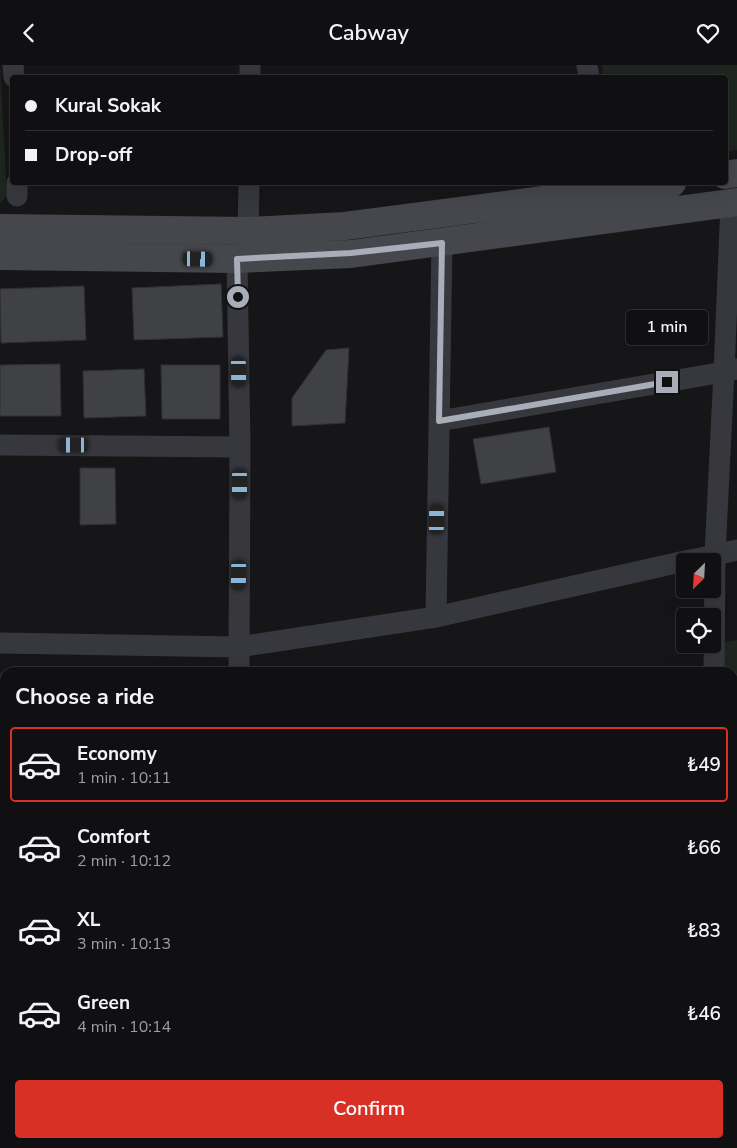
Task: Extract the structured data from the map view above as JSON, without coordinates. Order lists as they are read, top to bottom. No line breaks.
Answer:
{"north":"bottom left","page":{"header":"Cabway","banner":["Kural Sokak","Drop-off"],"bubble":"1 min","heading":"Choose a ride","list":[{"name":"Economy","note":"1 min · 10:11","value":"₺49"},{"name":"Comfort","note":"2 min · 10:12","value":"₺66"},{"name":"XL","note":"3 min · 10:13","value":"₺83"},{"name":"Green","note":"4 min · 10:14","value":"₺46"}],"buttons":"Confirm"}}
